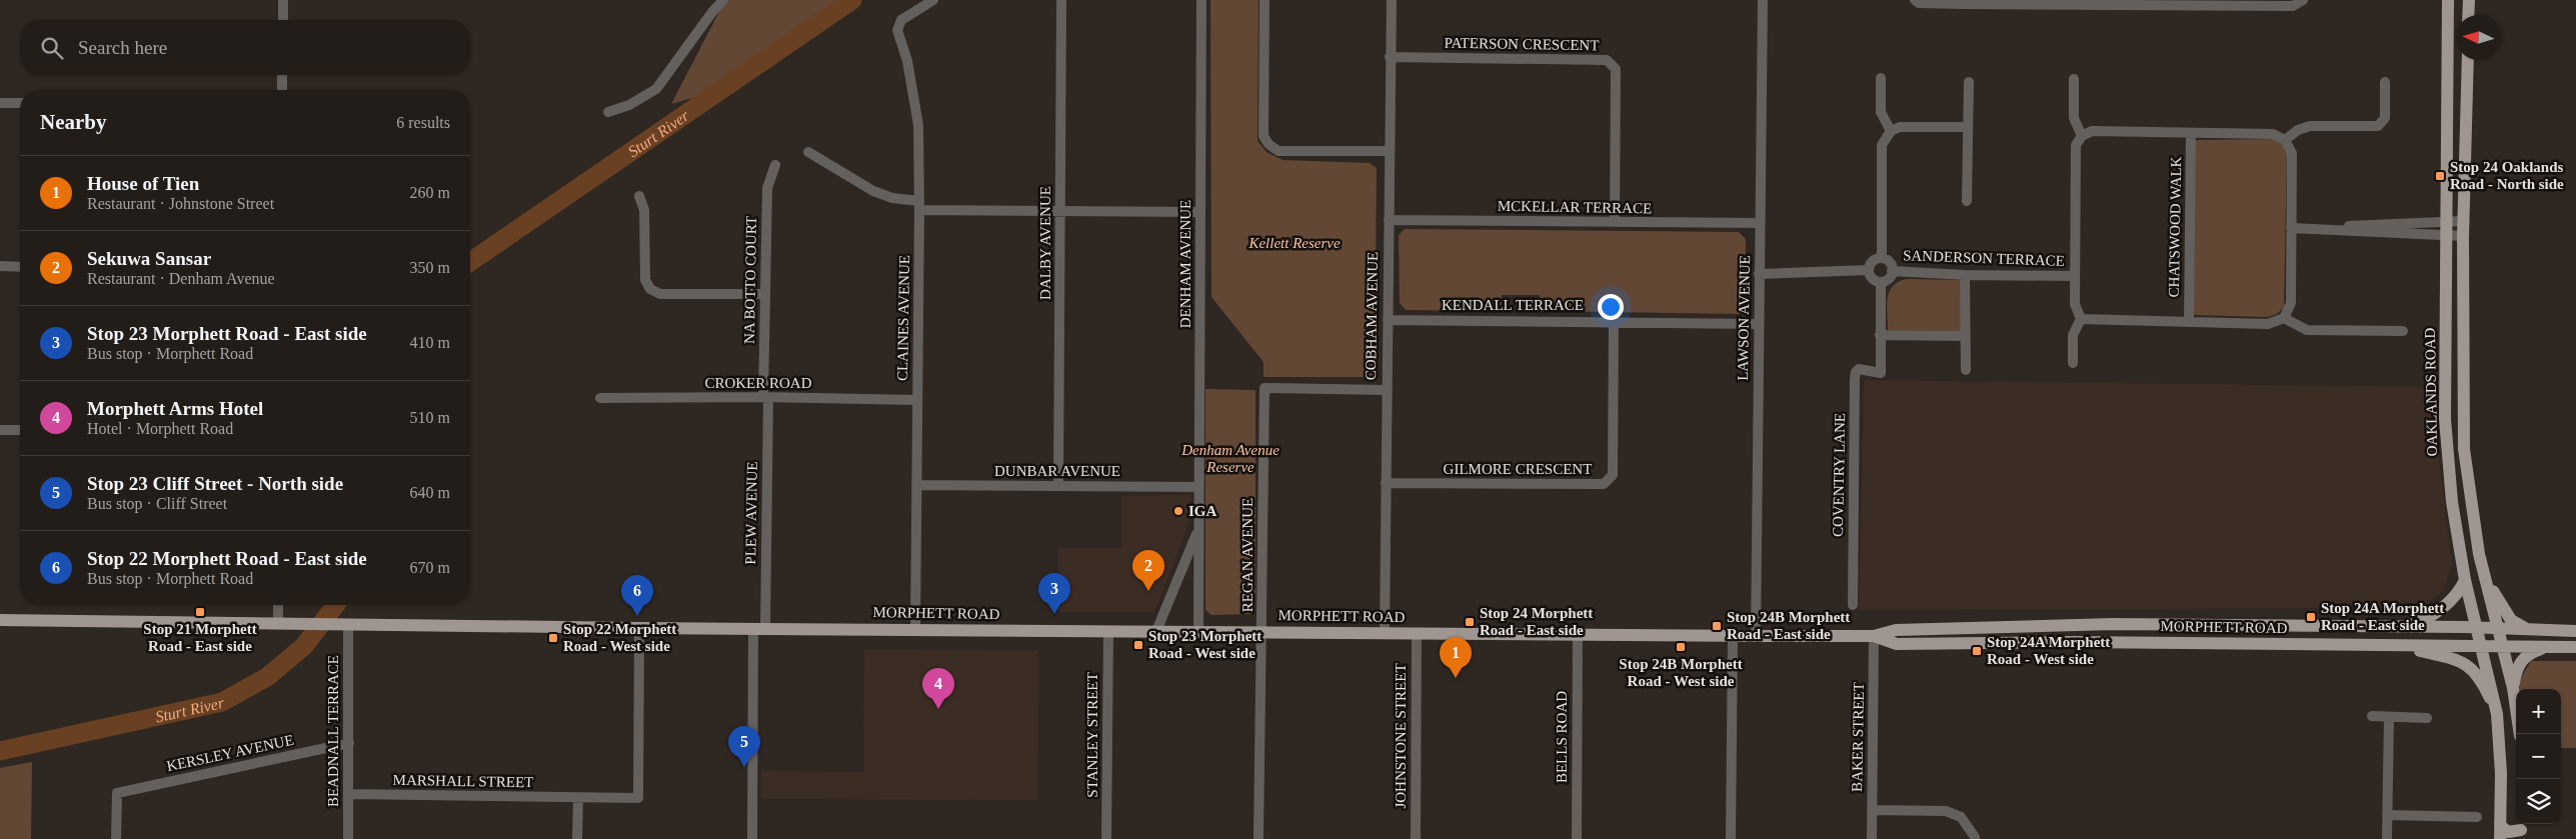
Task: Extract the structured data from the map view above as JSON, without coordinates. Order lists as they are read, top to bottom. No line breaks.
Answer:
{"streets":{"main road":["OAKLANDS ROAD","MORPHETT ROAD"],"street":["PATERSON CRESCENT","MCKELLAR TERRACE","CHATSWOOD WALK","DALBY AVENUE","SANDERSON TERRACE","DENHAM AVENUE","NA BOTTO COURT","KENDALL TERRACE","COBHAM AVENUE","CLAINES AVENUE","LAWSON AVENUE","CROKER ROAD","GILMORE CRESCENT","DUNBAR AVENUE","COVENTRY LANE","PLEW AVENUE","REGAN AVENUE","BEADNALL TERRACE","STANLEY STREET","JOHNSTONE STREET","BELLS ROAD","BAKER STREET","KERSLEY AVENUE","MARSHALL STREET"]},"crossings":[["PATERSON CRESCENT","MCKELLAR TERRACE"],["PATERSON CRESCENT","COBHAM AVENUE"],["MCKELLAR TERRACE","COBHAM AVENUE"],["MCKELLAR TERRACE","LAWSON AVENUE"],["DALBY AVENUE","DUNBAR AVENUE"],["DENHAM AVENUE","DUNBAR AVENUE"],["DENHAM AVENUE","MORPHETT ROAD"],["NA BOTTO COURT","CROKER ROAD"],["NA BOTTO COURT","PLEW AVENUE"],["KENDALL TERRACE","COBHAM AVENUE"],["KENDALL TERRACE","LAWSON AVENUE"],["KENDALL TERRACE","GILMORE CRESCENT"],["COBHAM AVENUE","GILMORE CRESCENT"],["COBHAM AVENUE","REGAN AVENUE"],["COBHAM AVENUE","MORPHETT ROAD"],["CLAINES AVENUE","CROKER ROAD"],["CLAINES AVENUE","DUNBAR AVENUE"],["CLAINES AVENUE","MORPHETT ROAD"],["LAWSON AVENUE","MORPHETT ROAD"],["CROKER ROAD","PLEW AVENUE"],["OAKLANDS ROAD","MORPHETT ROAD"],["PLEW AVENUE","MORPHETT ROAD"],["REGAN AVENUE","MORPHETT ROAD"],["MORPHETT ROAD","BEADNALL TERRACE"],["MORPHETT ROAD","STANLEY STREET"],["MORPHETT ROAD","JOHNSTONE STREET"],["MORPHETT ROAD","BELLS ROAD"],["MORPHETT ROAD","BAKER STREET"],["MORPHETT ROAD","MARSHALL STREET"],["BEADNALL TERRACE","KERSLEY AVENUE"],["BEADNALL TERRACE","MARSHALL STREET"]],"water":["Sturt River"],"parks":["Kellett Reserve","Denham Avenue Reserve"],"places":{"transit":["Stop 24 Oaklands Road - North side","Stop 21 Morphett Road - East side","Stop 24A Morphett Road - East side","Stop 24 Morphett Road - East side","Stop 24B Morphett Road - East side","Stop 22 Morphett Road - West side","Stop 23 Morphett Road - West side","Stop 24B Morphett Road - West side","Stop 24A Morphett Road - West side"],"other":["IGA"]},"north":"left","page":{"search":"Search here","heading":["Nearby","6 results"],"list":[{"mark":"1","name":"House of Tien","note":"Restaurant · Johnstone Street","value":"260 m"},{"mark":"2","name":"Sekuwa Sansar","note":"Restaurant · Denham Avenue","value":"350 m"},{"mark":"3","name":"Stop 23 Morphett Road - East side","note":"Bus stop · Morphett Road","value":"410 m"},{"mark":"4","name":"Morphett Arms Hotel","note":"Hotel · Morphett Road","value":"510 m"},{"mark":"5","name":"Stop 23 Cliff Street - North side","note":"Bus stop · Cliff Street","value":"640 m"},{"mark":"6","name":"Stop 22 Morphett Road - East side","note":"Bus stop · Morphett Road","value":"670 m"}],"pins":["2","3","6","1","4","5"],"map_buttons":["+","−"]}}
